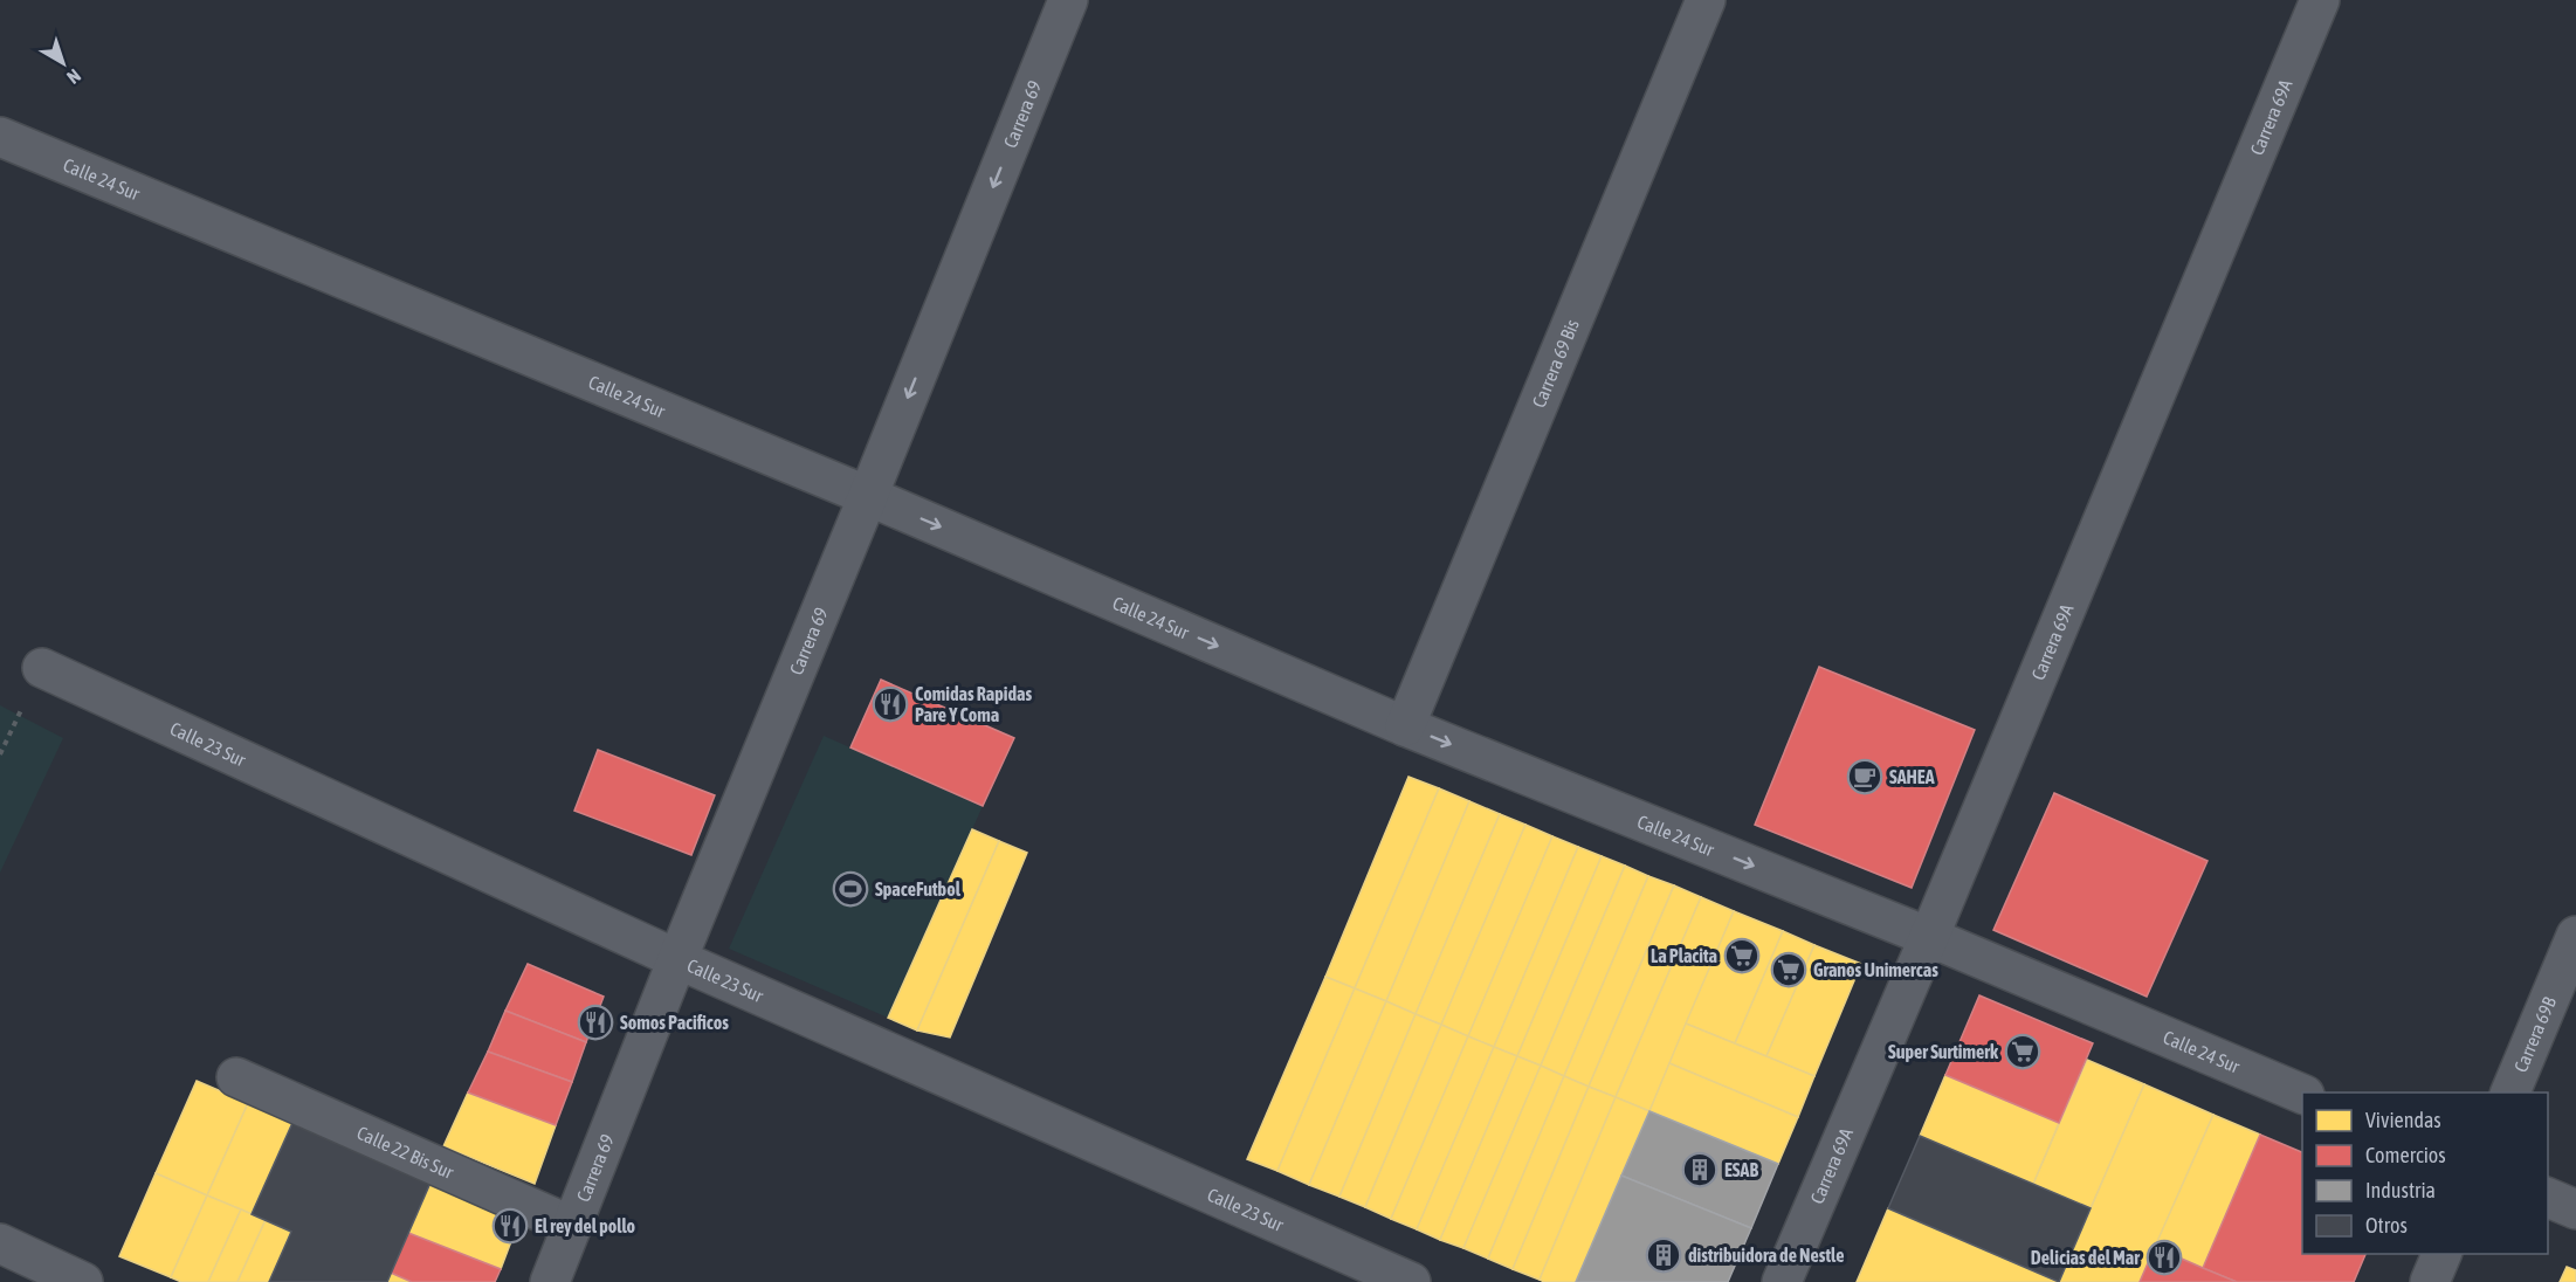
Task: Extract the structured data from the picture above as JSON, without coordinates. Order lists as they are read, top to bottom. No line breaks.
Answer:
{"streets":{"street":["Carrera 69","Carrera 69A","Calle 24 Sur","Carrera 69 Bis","Calle 23 Sur","Carrera 69B","Calle 22 Bis Sur"]},"crossings":[["Carrera 69","Calle 24 Sur"],["Carrera 69","Calle 23 Sur"],["Carrera 69","Calle 22 Bis Sur"],["Carrera 69A","Calle 24 Sur"],["Calle 24 Sur","Carrera 69 Bis"]],"one_way":["Carrera 69","Calle 24 Sur"],"places":{"restaurant":["Comidas Rapidas Pare Y Coma","Somos Pacificos","El rey del pollo","Delicias del Mar"],"cafe":["SAHEA"],"sports":["SpaceFutbol"],"supermarket":["La Placita","Granos Unimercas","Super Surtimerk"],"building":["ESAB","distribuidora de Nestle"]},"legend":["Viviendas","Comercios","Industria","Otros"],"north":"bottom right"}
